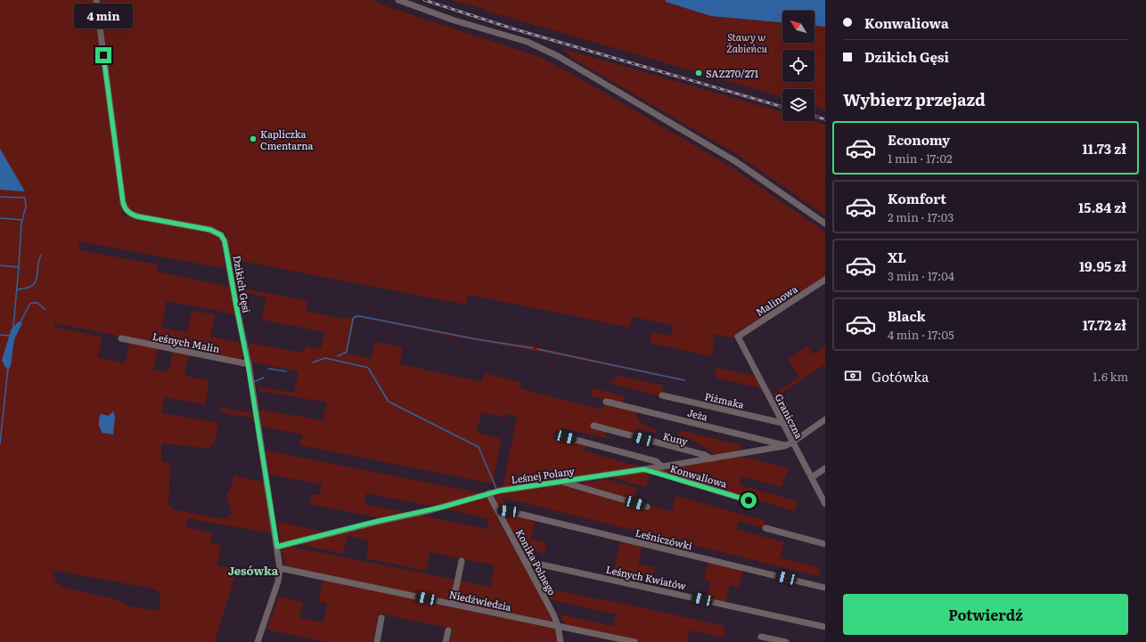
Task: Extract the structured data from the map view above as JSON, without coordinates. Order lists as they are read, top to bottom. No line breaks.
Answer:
{"streets":{"street":["Dzikich Gęsi","Malinowa","Leśnych Malin","Piżmaka","Jeża","Graniczna","Kuny","Leśnej Polany","Konwaliowa","Leśniczówki","Konika Polnego","Leśnych Kwiatów","Niedźwiedzia"]},"crossings":[["Dzikich Gęsi","Leśnych Malin"],["Dzikich Gęsi","Leśnej Polany"],["Dzikich Gęsi","Niedźwiedzia"],["Malinowa","Graniczna"],["Piżmaka","Graniczna"],["Jeża","Leśnej Polany"],["Graniczna","Leśnej Polany"],["Kuny","Leśnej Polany"],["Leśnej Polany","Konwaliowa"],["Leśnej Polany","Konika Polnego"],["Leśniczówki","Konika Polnego"],["Konika Polnego","Leśnych Kwiatów"],["Konika Polnego","Niedźwiedzia"]],"districts":["Jesówka"],"parks":["Stawy w Żabieńcu"],"places":["SAZ270/271","Kapliczka Cmentarna"],"north":"top left","page":{"banner":["Konwaliowa","Dzikich Gęsi"],"bubble":"4 min","heading":"Wybierz przejazd","list":[{"name":"Economy","note":"1 min · 17:02","value":"11.73 zł"},{"name":"Komfort","note":"2 min · 17:03","value":"15.84 zł"},{"name":"XL","note":"3 min · 17:04","value":"19.95 zł"},{"name":"Black","note":"4 min · 17:05","value":"17.72 zł"}],"pay":["Gotówka","1.6 km"],"buttons":"Potwierdź"}}
